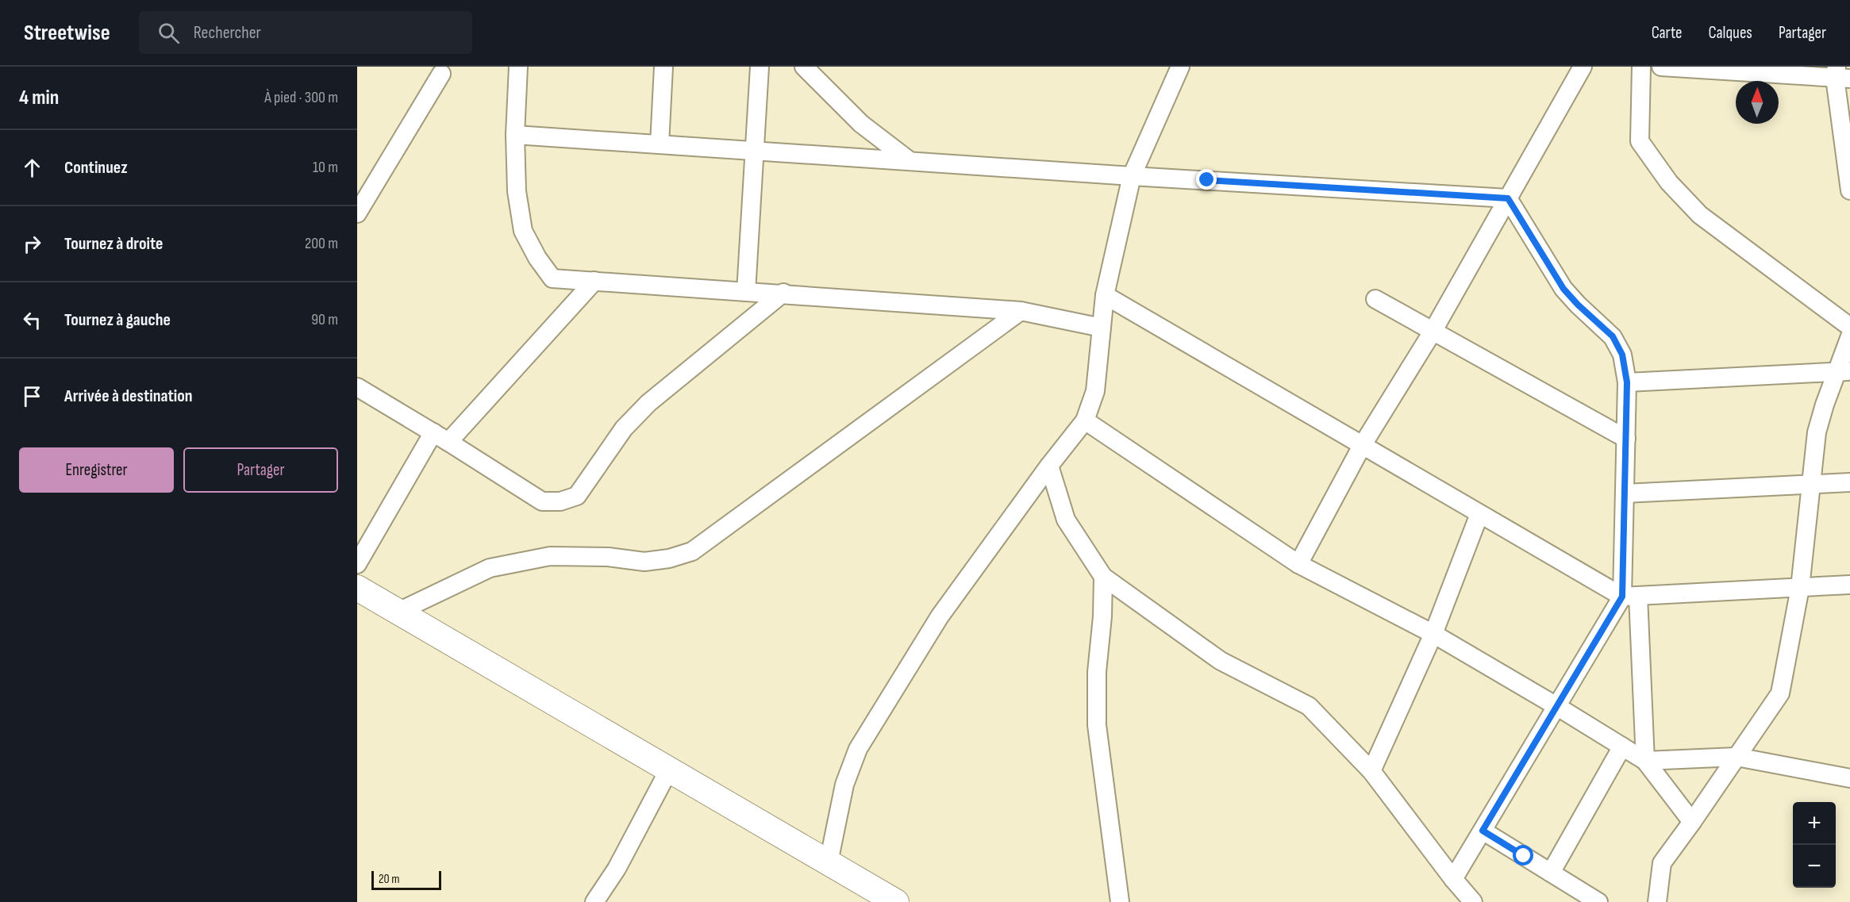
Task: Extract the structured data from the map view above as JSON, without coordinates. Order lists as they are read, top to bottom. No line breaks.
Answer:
{"scale_bar":"20 m","north":"top","page":{"header":"Streetwise","search":"Rechercher","nav":["Carte","Calques","Partager"],"heading":["4 min","À pied · 300 m"],"list":[["Continuez","10 m"],["Tournez à droite","200 m"],["Tournez à gauche","90 m"],"Arrivée à destination"],"buttons":["Enregistrer","Partager"],"map_buttons":["+","−"],"scale":"20 m"}}
